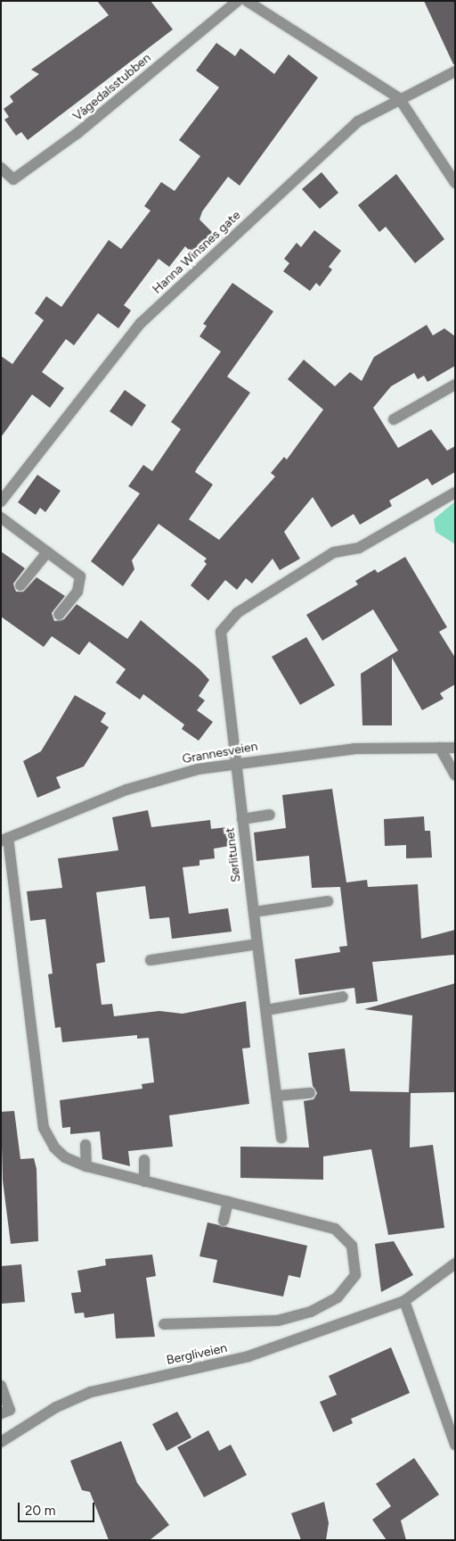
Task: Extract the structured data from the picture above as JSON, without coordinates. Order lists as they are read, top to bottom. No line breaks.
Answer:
{"streets":{"street":["Vågedalsstubben","Hanna Winsnes gate","Grannesveien","Sørlitunet","Bergliveien"]},"crossings":[["Grannesveien","Sørlitunet"]],"scale_bar":"20 m"}
